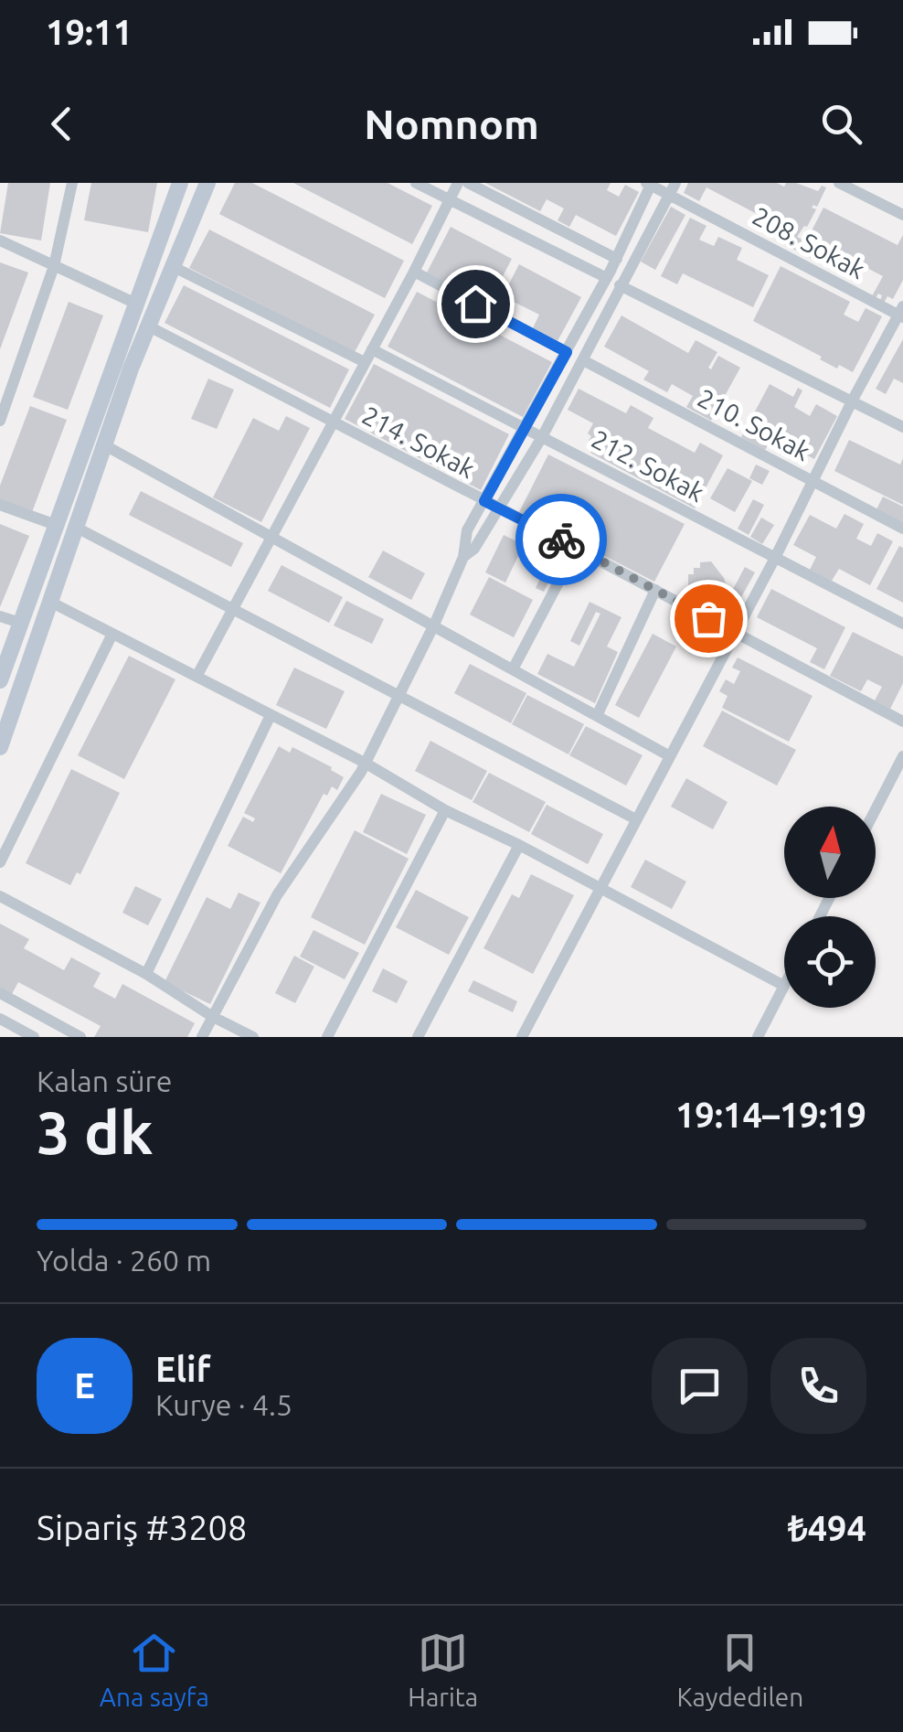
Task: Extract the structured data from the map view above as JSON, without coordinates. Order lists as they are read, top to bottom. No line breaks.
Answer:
{"streets":{"street":["208. Sokak","210. Sokak","214. Sokak","212. Sokak"]},"north":"top","page":{"status":"19:11","header":"Nomnom","heading":["3 dk","Kalan süre","19:14–19:19"],"panel":["Elif","Kurye · 4.5","Sipariş #3208","₺494"],"bar":"Yolda · 260 m","round":"E","tabs":["Ana sayfa","Harita","Kaydedilen"]}}
